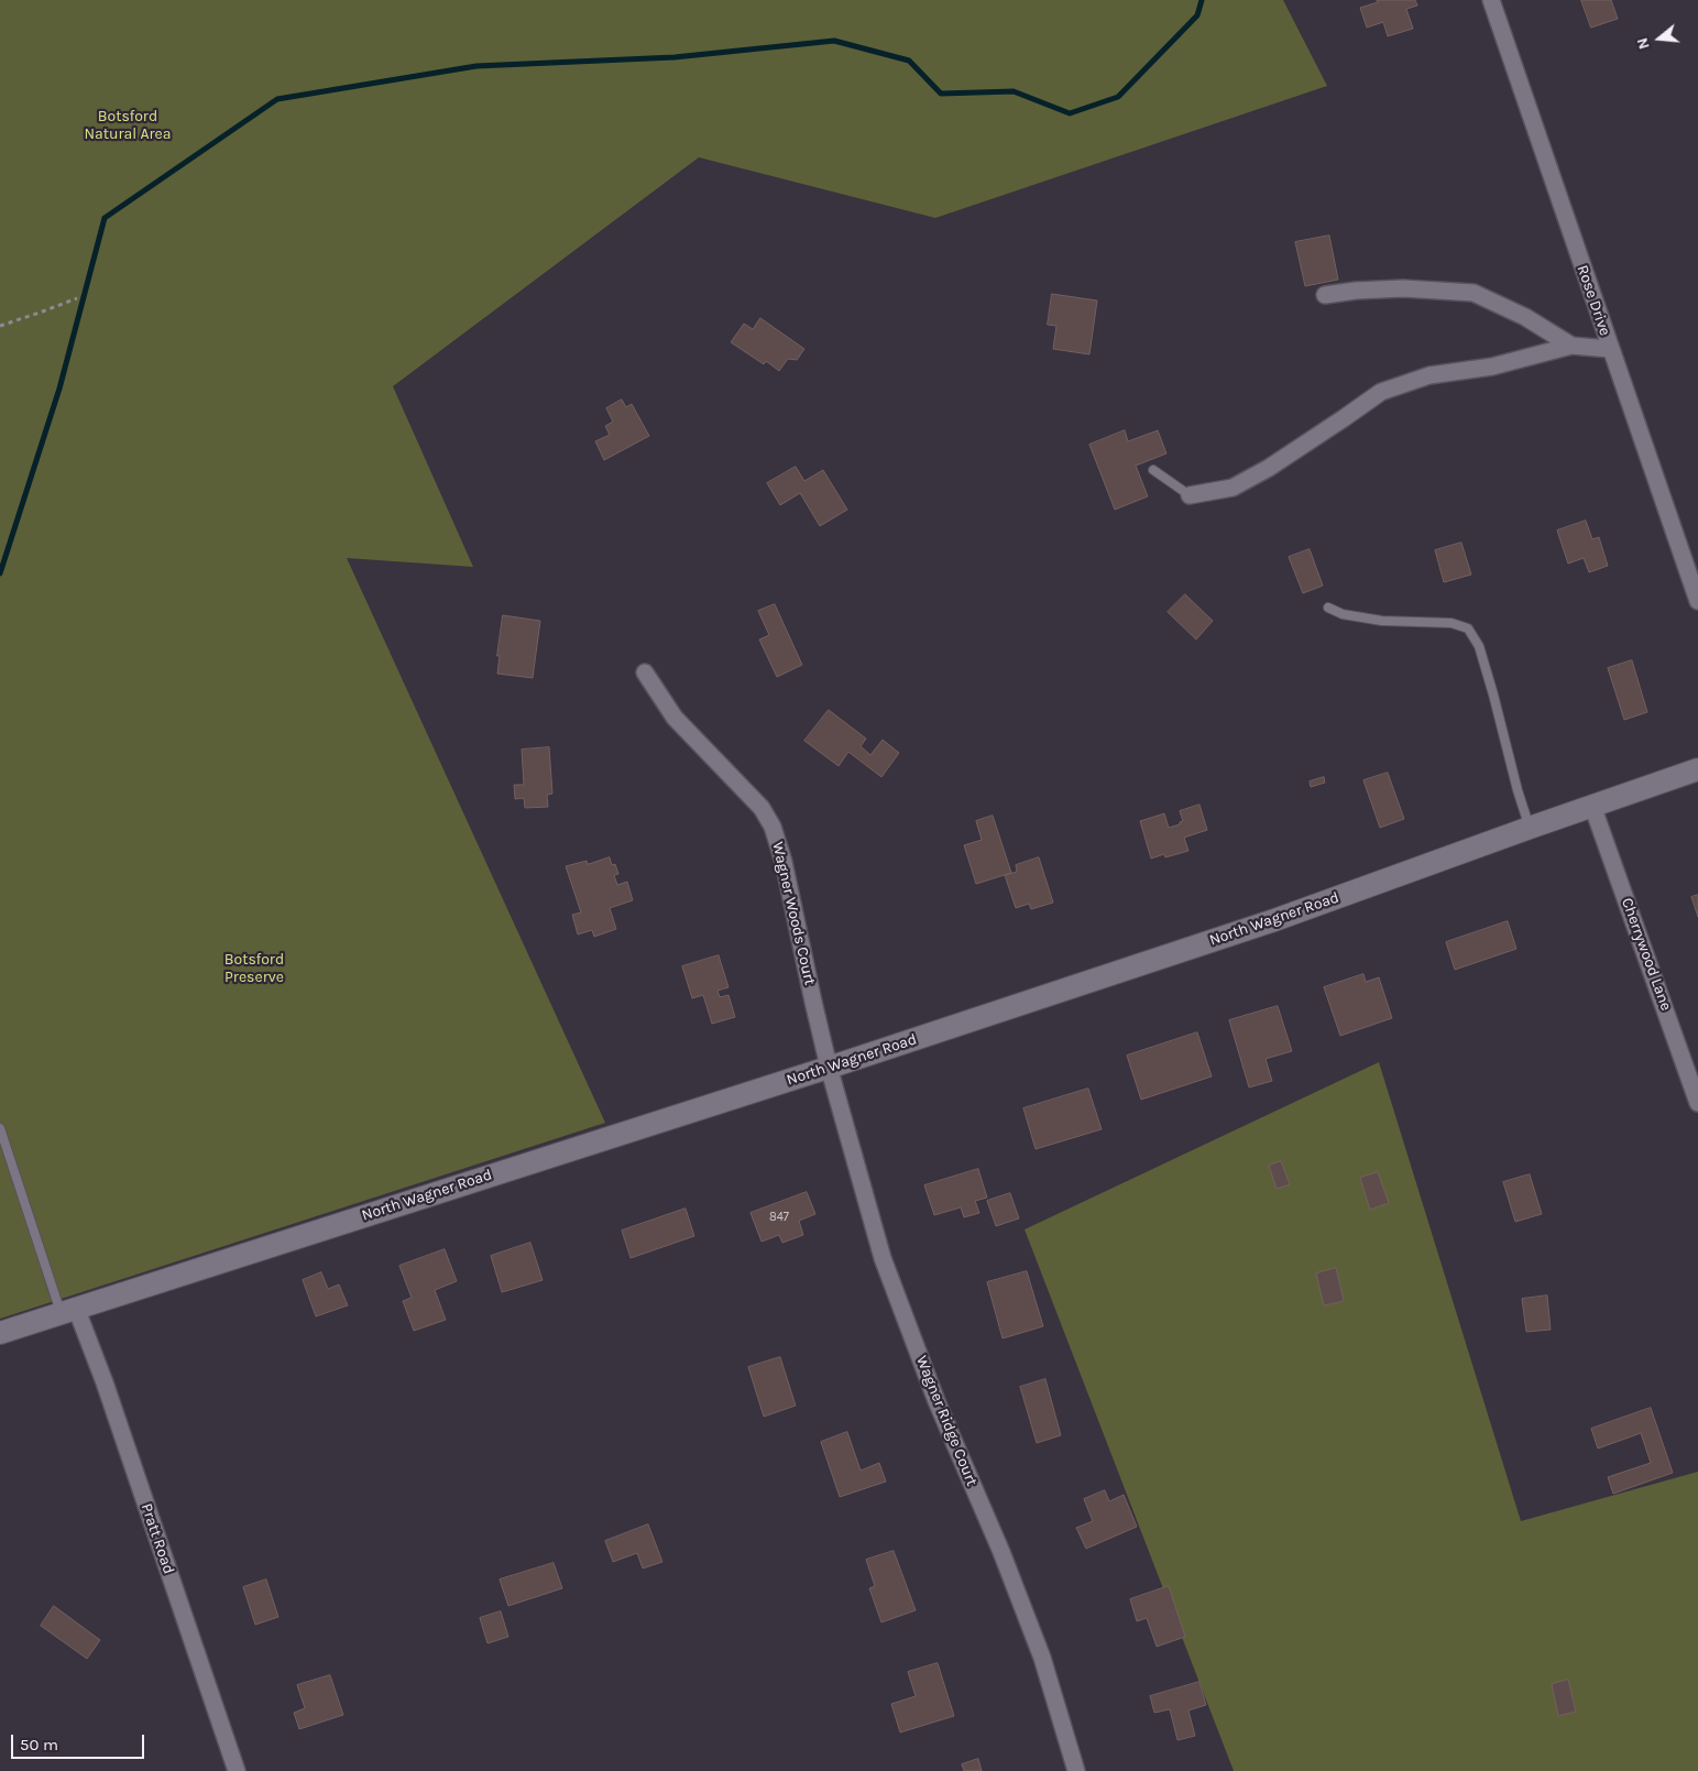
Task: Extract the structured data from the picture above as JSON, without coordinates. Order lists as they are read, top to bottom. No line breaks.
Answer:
{"streets":{"main road":["North Wagner Road"],"street":["Rose Drive","Wagner Woods Court","Cherrywood Lane","Wagner Ridge Court","Pratt Road"]},"crossings":[["Wagner Woods Court","North Wagner Road"],["Wagner Woods Court","Wagner Ridge Court"],["North Wagner Road","Cherrywood Lane"],["North Wagner Road","Wagner Ridge Court"],["North Wagner Road","Pratt Road"]],"parks":["Botsford Natural Area","Botsford Preserve"],"house_numbers":["847"],"scale_bar":"50 m","north":"left"}
